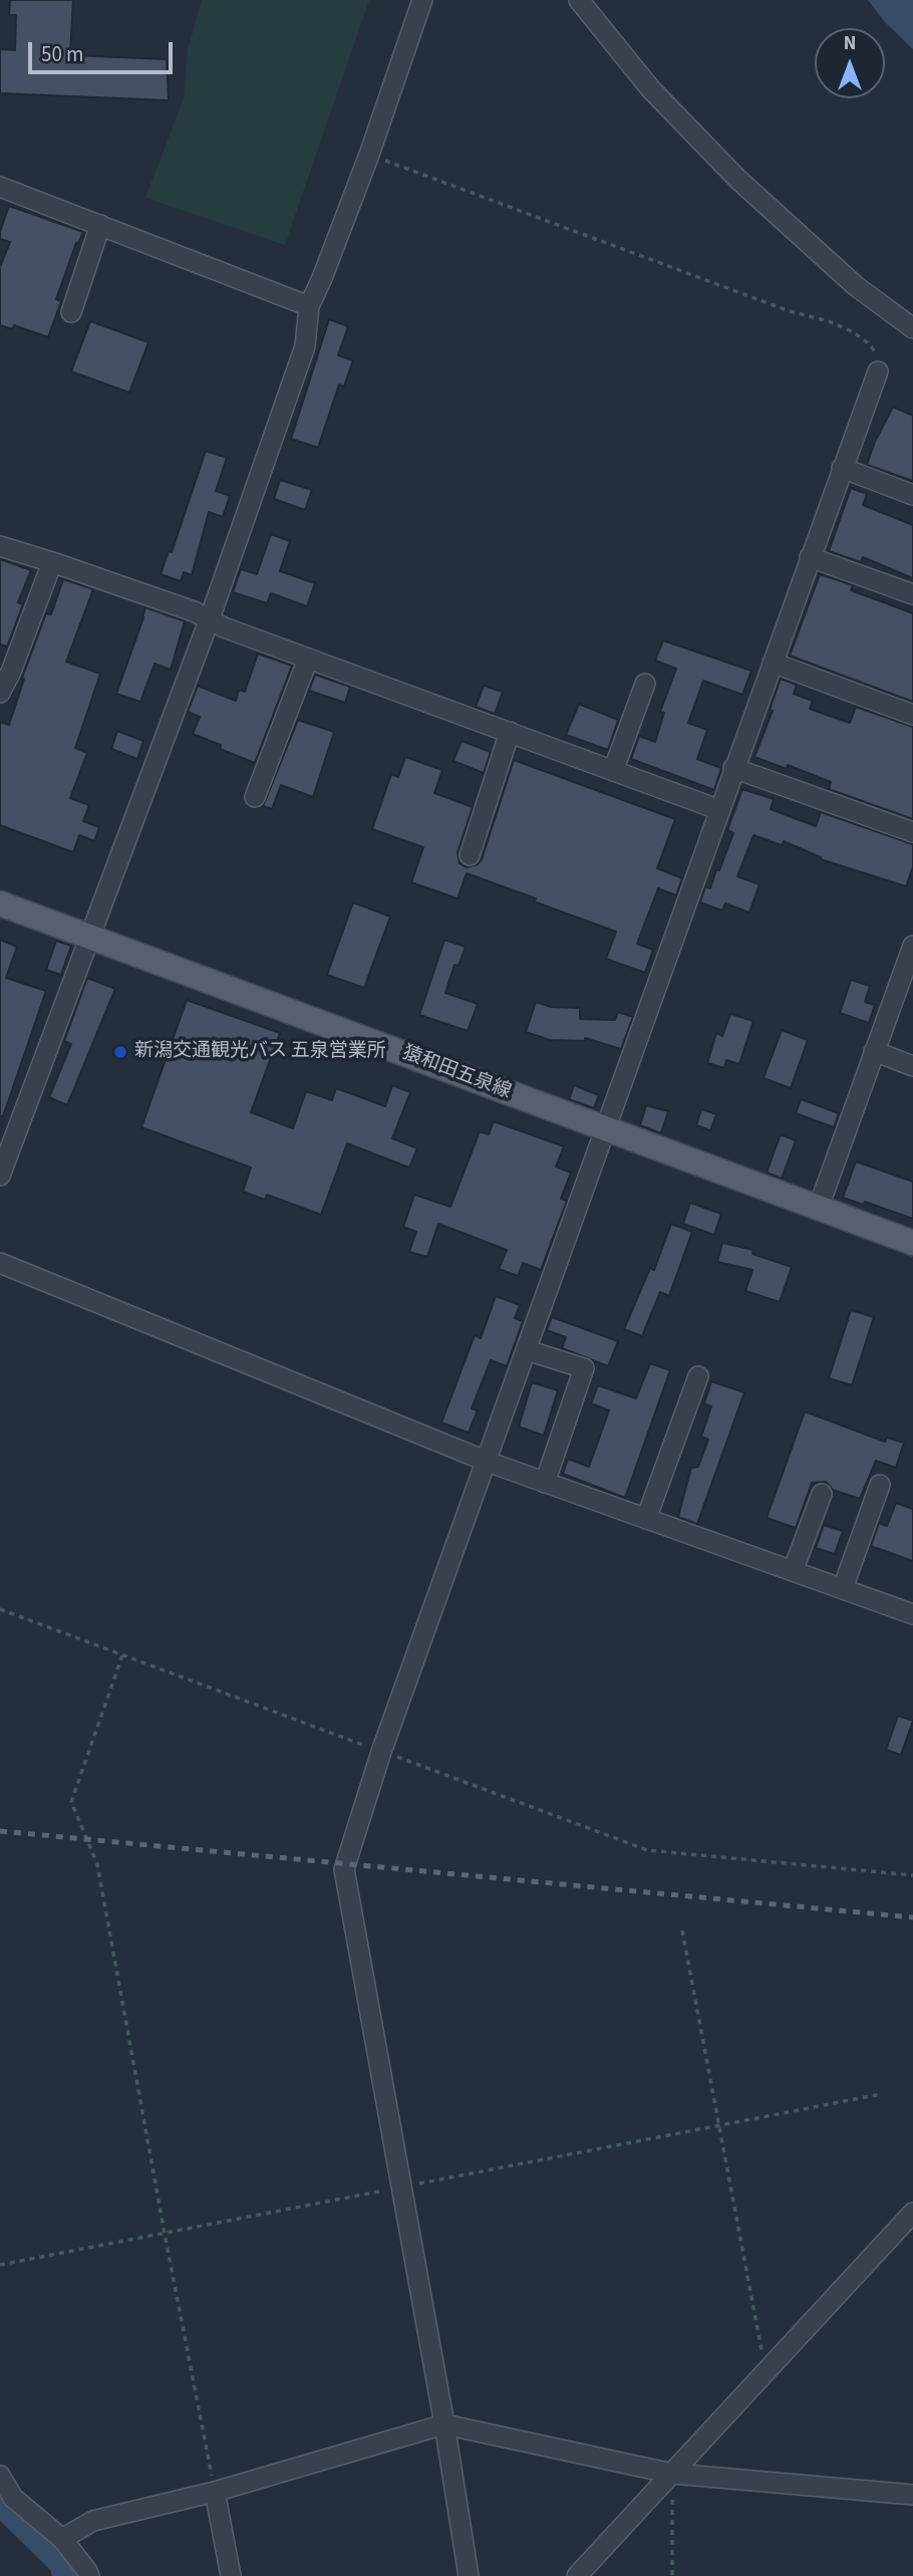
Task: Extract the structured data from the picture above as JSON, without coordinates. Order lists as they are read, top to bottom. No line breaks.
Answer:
{"streets":{"main road":["猿和田五泉線"]},"places":["新潟交通観光バス 五泉営業所"],"scale_bar":"50 m","north":"top"}
